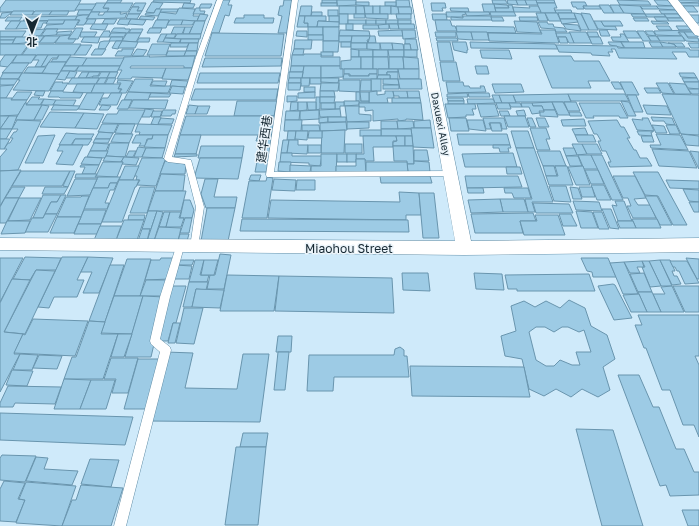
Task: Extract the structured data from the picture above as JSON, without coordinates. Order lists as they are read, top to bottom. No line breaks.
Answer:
{"streets":{"street":["Daxuexi Alley","Miaohou Street"],"lane":["建华西巷"]},"crossings":[["Daxuexi Alley","建华西巷"],["Daxuexi Alley","Miaohou Street"]],"north":"bottom"}
